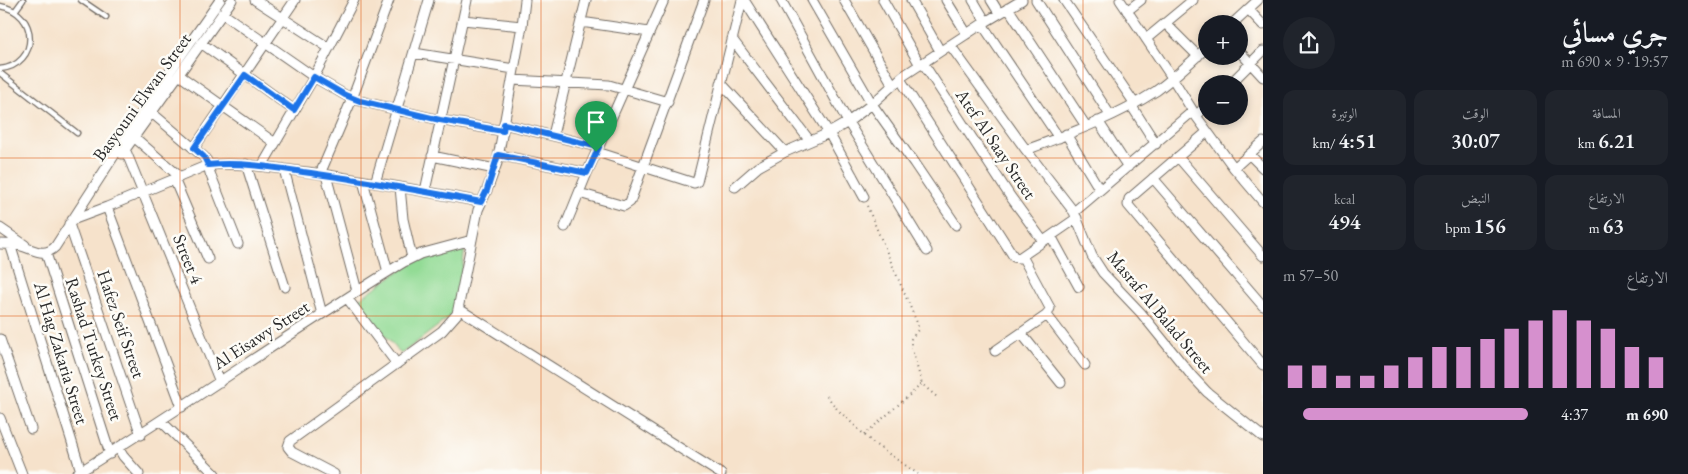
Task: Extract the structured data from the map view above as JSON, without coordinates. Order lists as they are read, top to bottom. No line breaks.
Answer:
{"streets":{"street":["Basyouni Elwan Street","Atef Al Saay Street","Street 4","Masraf Al Balad Street","Hafez Seif Street","Al Eisawy Street","Rashad Turkey Street","Al Hag Zakaria Street"]},"crossings":[["Basyouni Elwan Street","Street 4"],["Basyouni Elwan Street","Hafez Seif Street"],["Basyouni Elwan Street","Rashad Turkey Street"],["Street 4","Al Eisawy Street"],["Hafez Seif Street","Al Eisawy Street"],["Al Eisawy Street","Rashad Turkey Street"],["Al Eisawy Street","Al Hag Zakaria Street"]],"page":{"heading":["جري مسائي","19:57 · 9 × 690 m"],"map_buttons":["+","−"],"stats":[["المسافة","6.21 km"],["الوقت","30:07"],["الوتيرة","4:51 /km"],["الارتفاع","63 m"],["النبض","156 bpm"],["kcal","494"]],"chart":["الارتفاع","50–57 m"],"list":[{"name":"690 m","note":"4:37"}]}}
